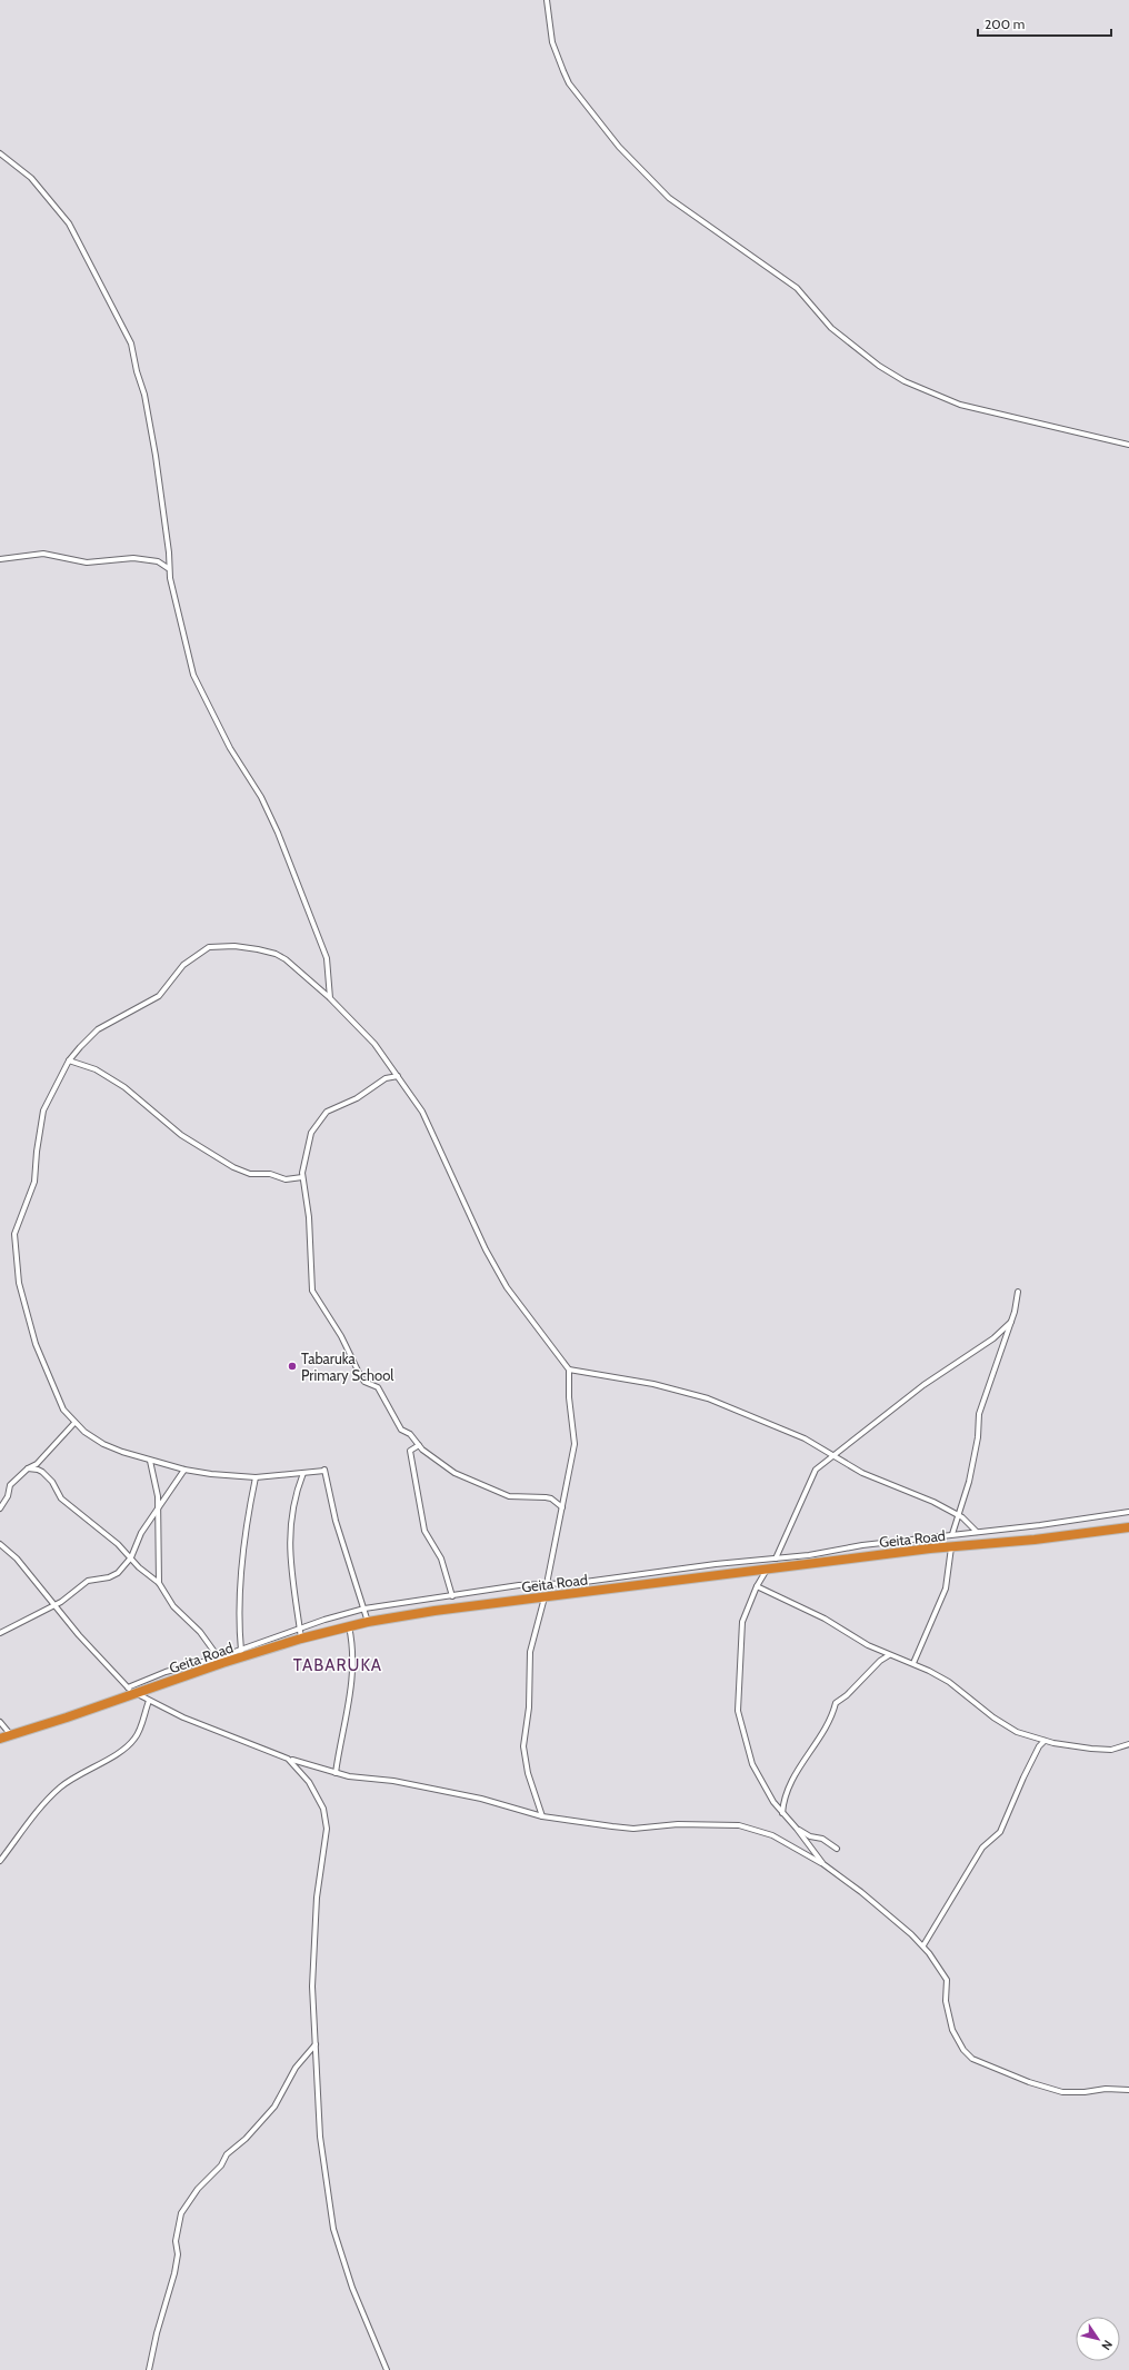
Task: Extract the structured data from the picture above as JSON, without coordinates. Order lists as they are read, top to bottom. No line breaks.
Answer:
{"streets":{"highway":["Geita Road"]},"districts":["TABARUKA"],"places":["Tabaruka Primary School"],"scale_bar":"200 m","north":"bottom right"}
